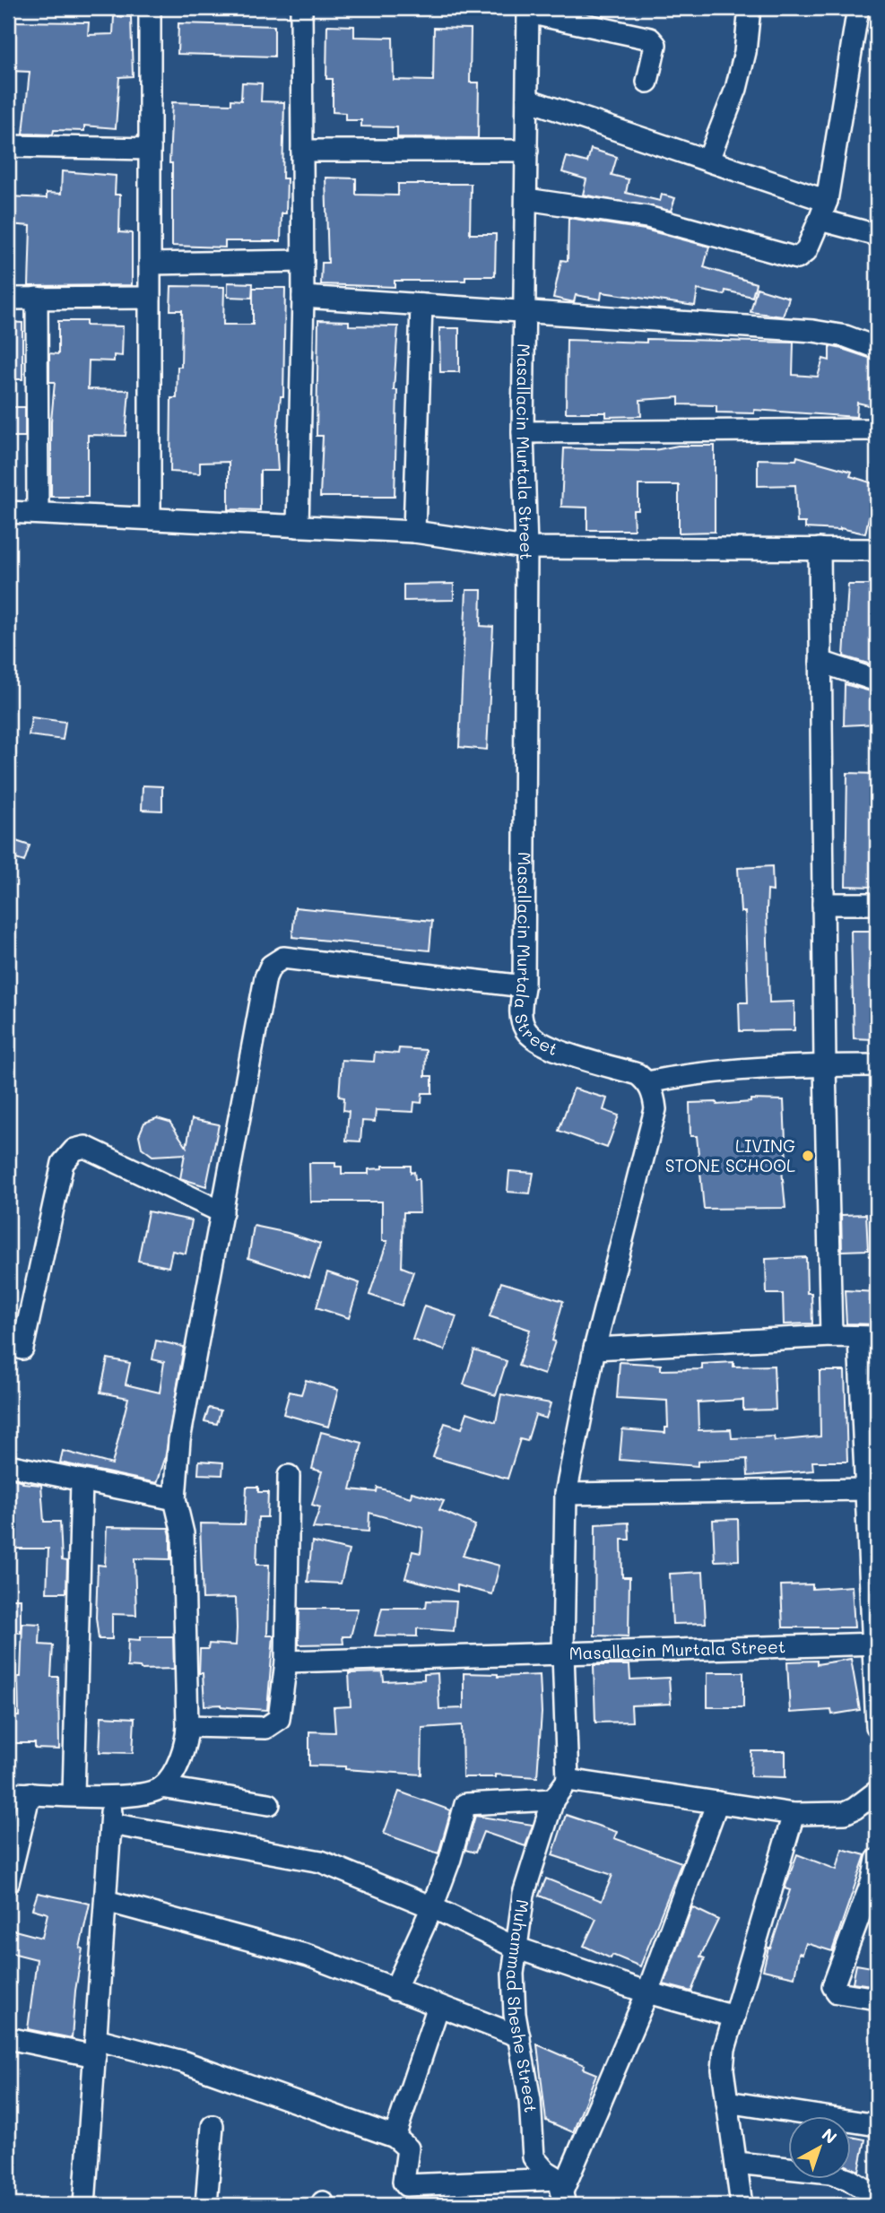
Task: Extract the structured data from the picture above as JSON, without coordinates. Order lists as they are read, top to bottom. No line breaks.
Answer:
{"streets":{"street":["Masallacin Murtala Street","Muhammad Sheshe Street"]},"places":["LIVING STONE SCHOOL"],"north":"top right"}
